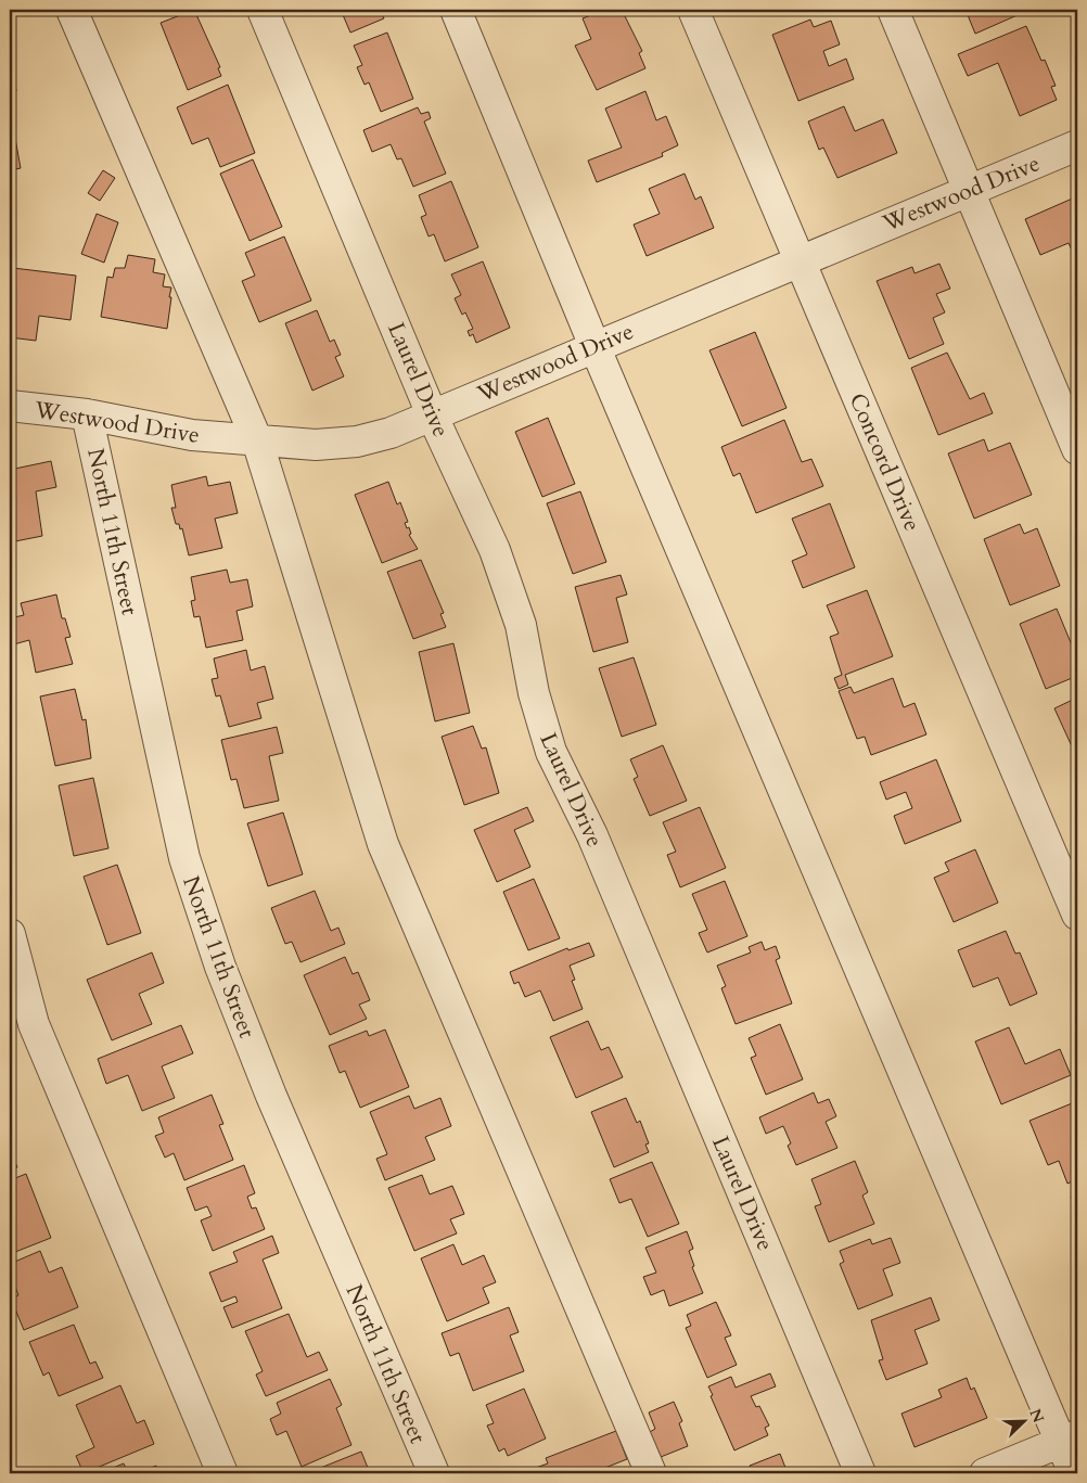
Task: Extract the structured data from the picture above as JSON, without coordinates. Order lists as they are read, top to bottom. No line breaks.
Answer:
{"streets":{"street":["Westwood Drive","Laurel Drive","Concord Drive","North 11th Street"]},"crossings":[["Westwood Drive","Laurel Drive"],["Westwood Drive","Concord Drive"],["Westwood Drive","North 11th Street"]],"north":"top right"}
